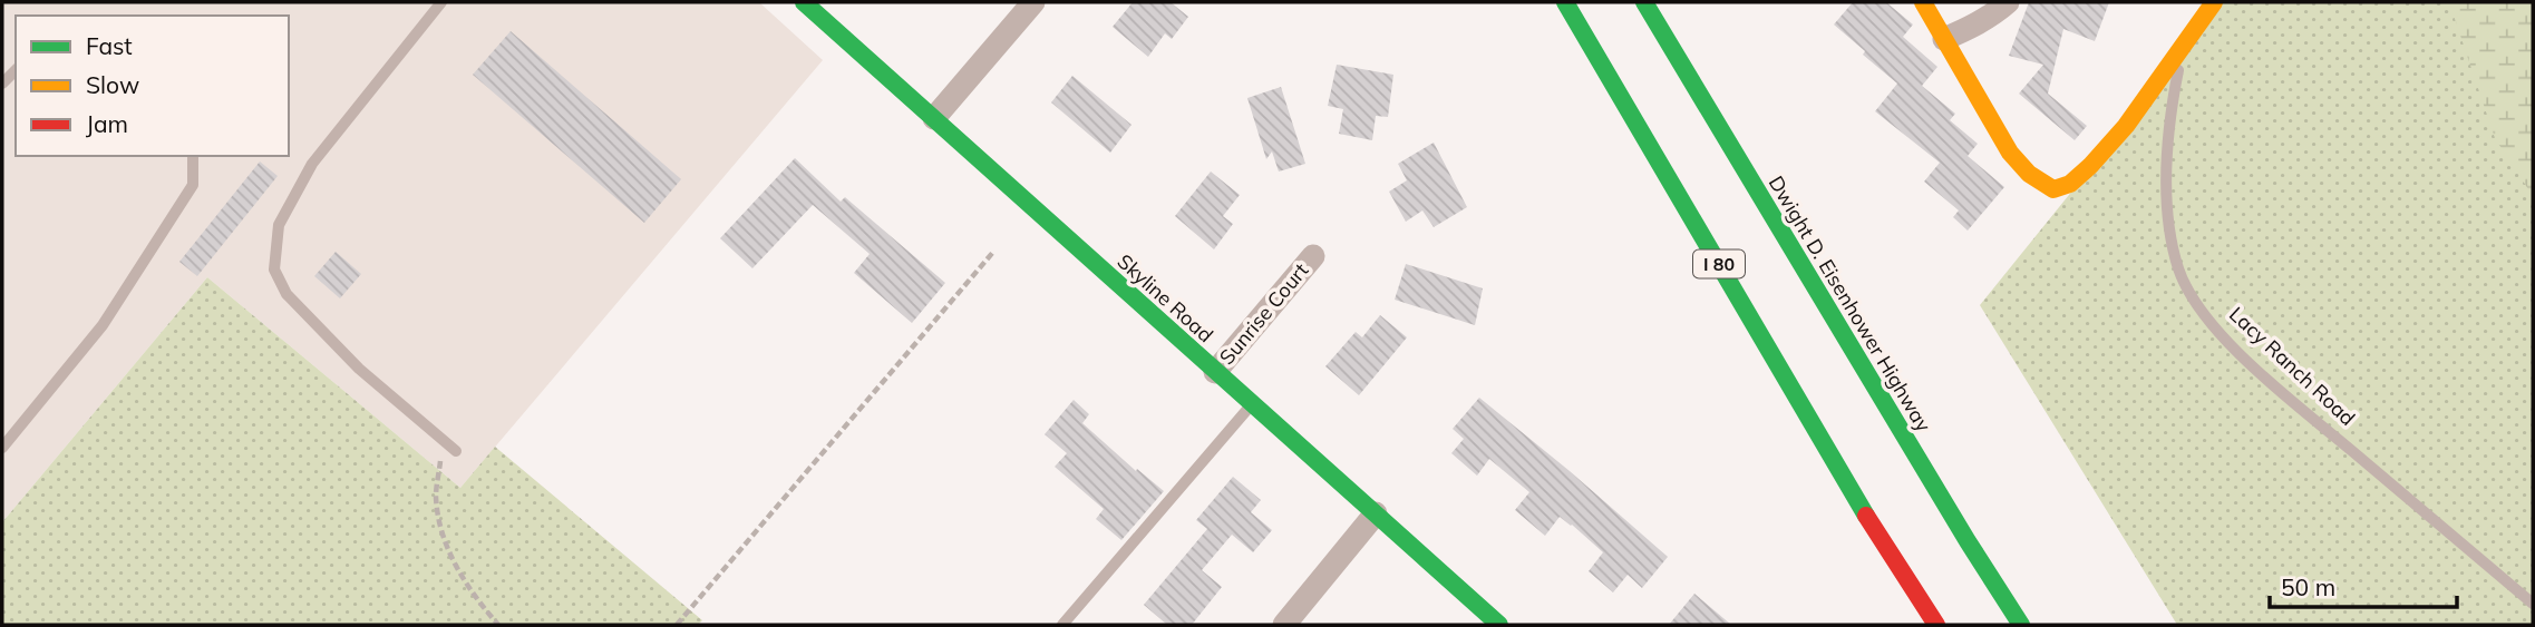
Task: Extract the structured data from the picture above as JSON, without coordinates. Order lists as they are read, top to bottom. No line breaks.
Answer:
{"streets":{"main road":["I 80","Skyline Road","Dwight D. Eisenhower Highway","Lacy Ranch Road"],"street":["Sunrise Court"]},"crossings":[["Skyline Road","Sunrise Court"]],"legend":["Fast","Slow","Jam"],"scale_bar":"50 m"}
